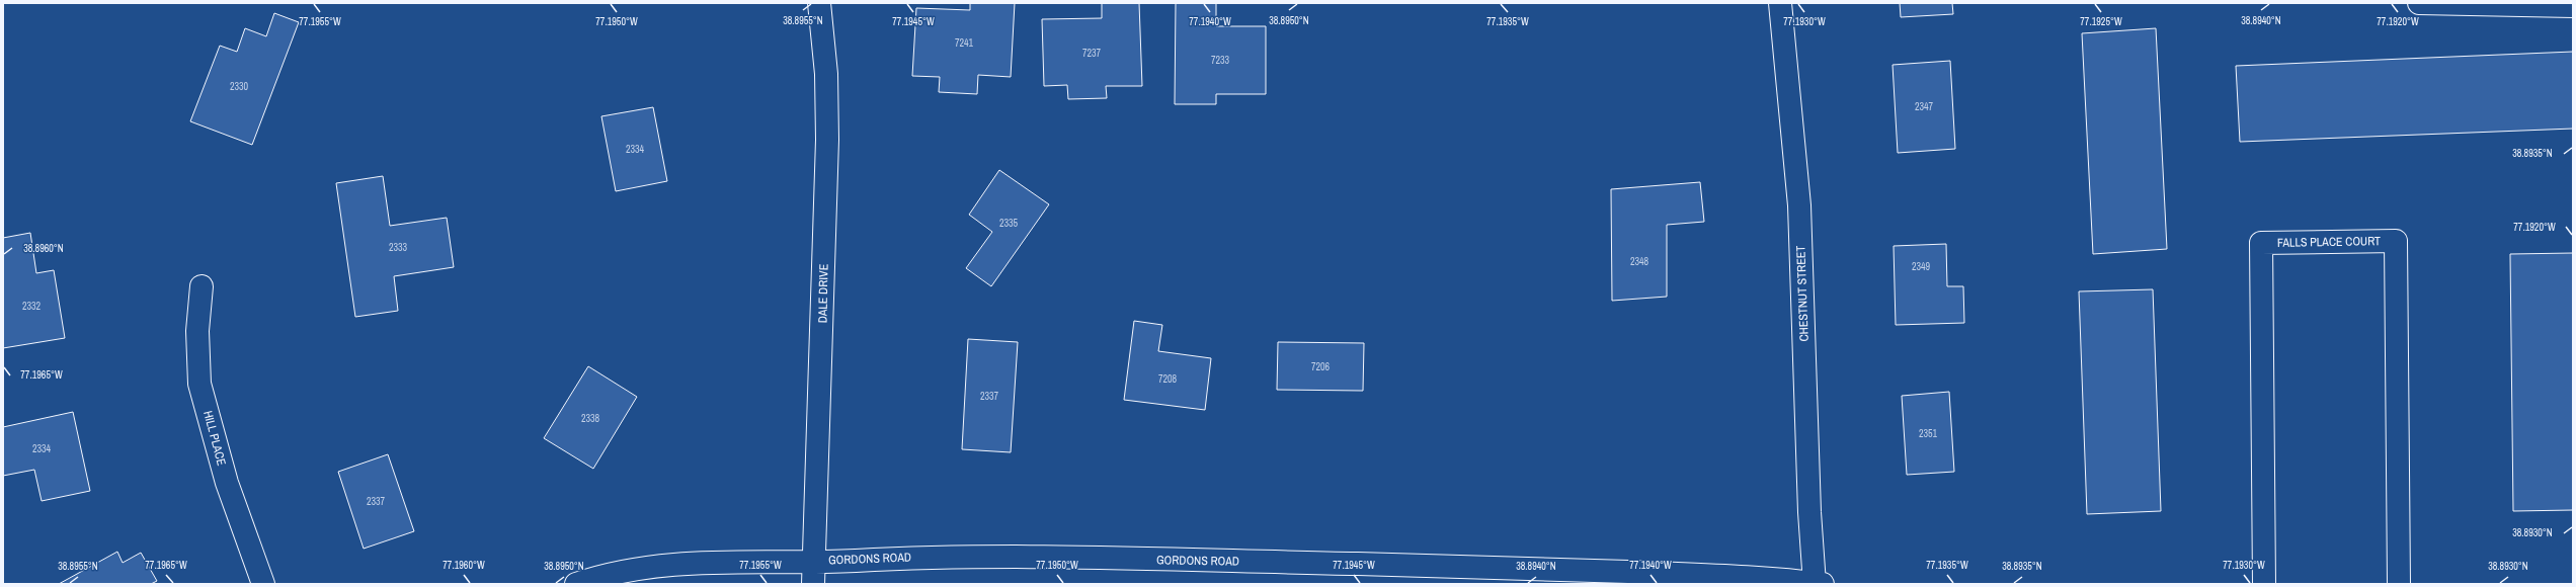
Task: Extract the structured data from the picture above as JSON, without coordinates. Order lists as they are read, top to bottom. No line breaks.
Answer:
{"streets":{"street":["FALLS PLACE COURT","DALE DRIVE","CHESTNUT STREET","HILL PLACE","GORDONS ROAD"]},"crossings":[["DALE DRIVE","GORDONS ROAD"],["CHESTNUT STREET","GORDONS ROAD"]],"house_numbers":["7241","7237","7233","2330","2347","2334","2335","2333","2348","2349","2332","7206","7208","2337","2338","2351","2334","2337"],"coordinates":["38.8950°N","38.8955°N","38.8940°N","77.1935°W","77.1930°W","77.1955°W","77.1950°W","77.1945°W","77.1940°W","77.1925°W","77.1920°W","38.8935°N","38.8960°N","77.1965°W","38.8930°N","77.1960°W"]}
